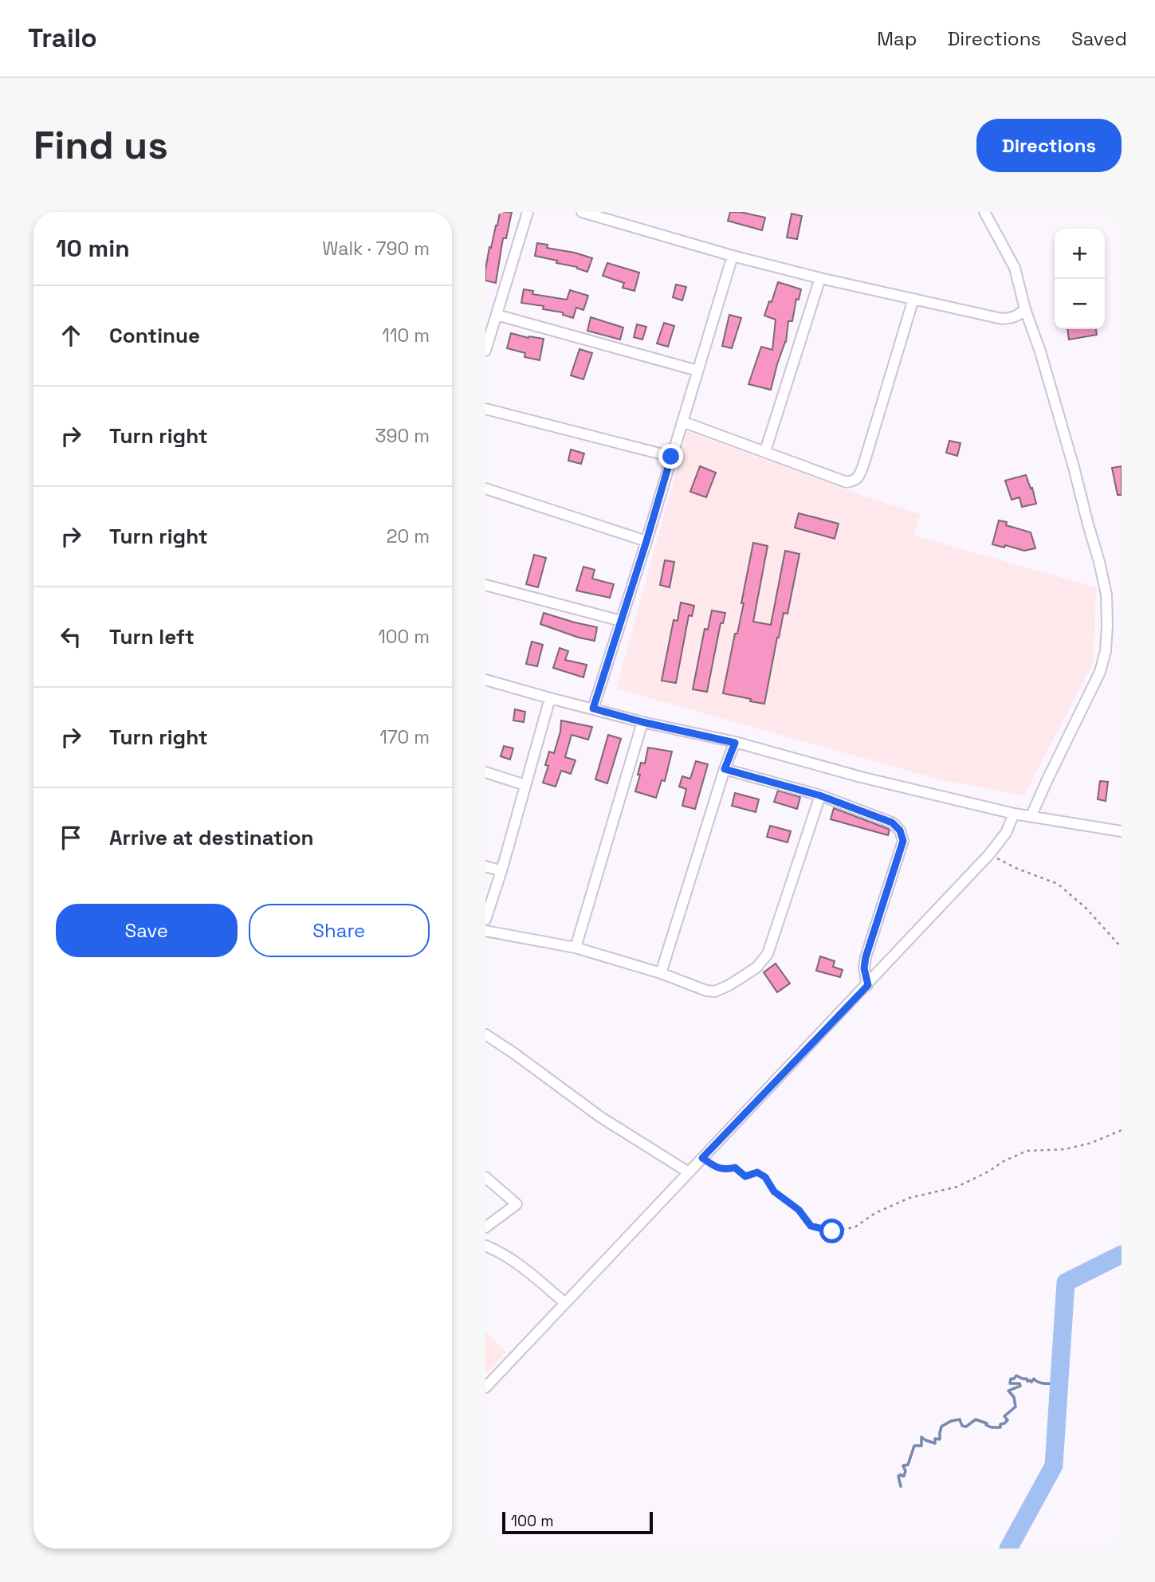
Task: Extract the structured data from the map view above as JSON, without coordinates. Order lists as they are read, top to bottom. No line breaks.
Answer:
{"scale_bar":"100 m","page":{"header":"Trailo","nav":["Map","Directions","Saved"],"buttons":["Directions",["Save","Share"]],"title":"Find us","heading":["10 min","Walk · 790 m"],"map_buttons":["+","−"],"list":[["Continue","110 m"],["Turn right","390 m"],["Turn right","20 m"],["Turn left","100 m"],["Turn right","170 m"],"Arrive at destination"],"scale":"100 m"}}
